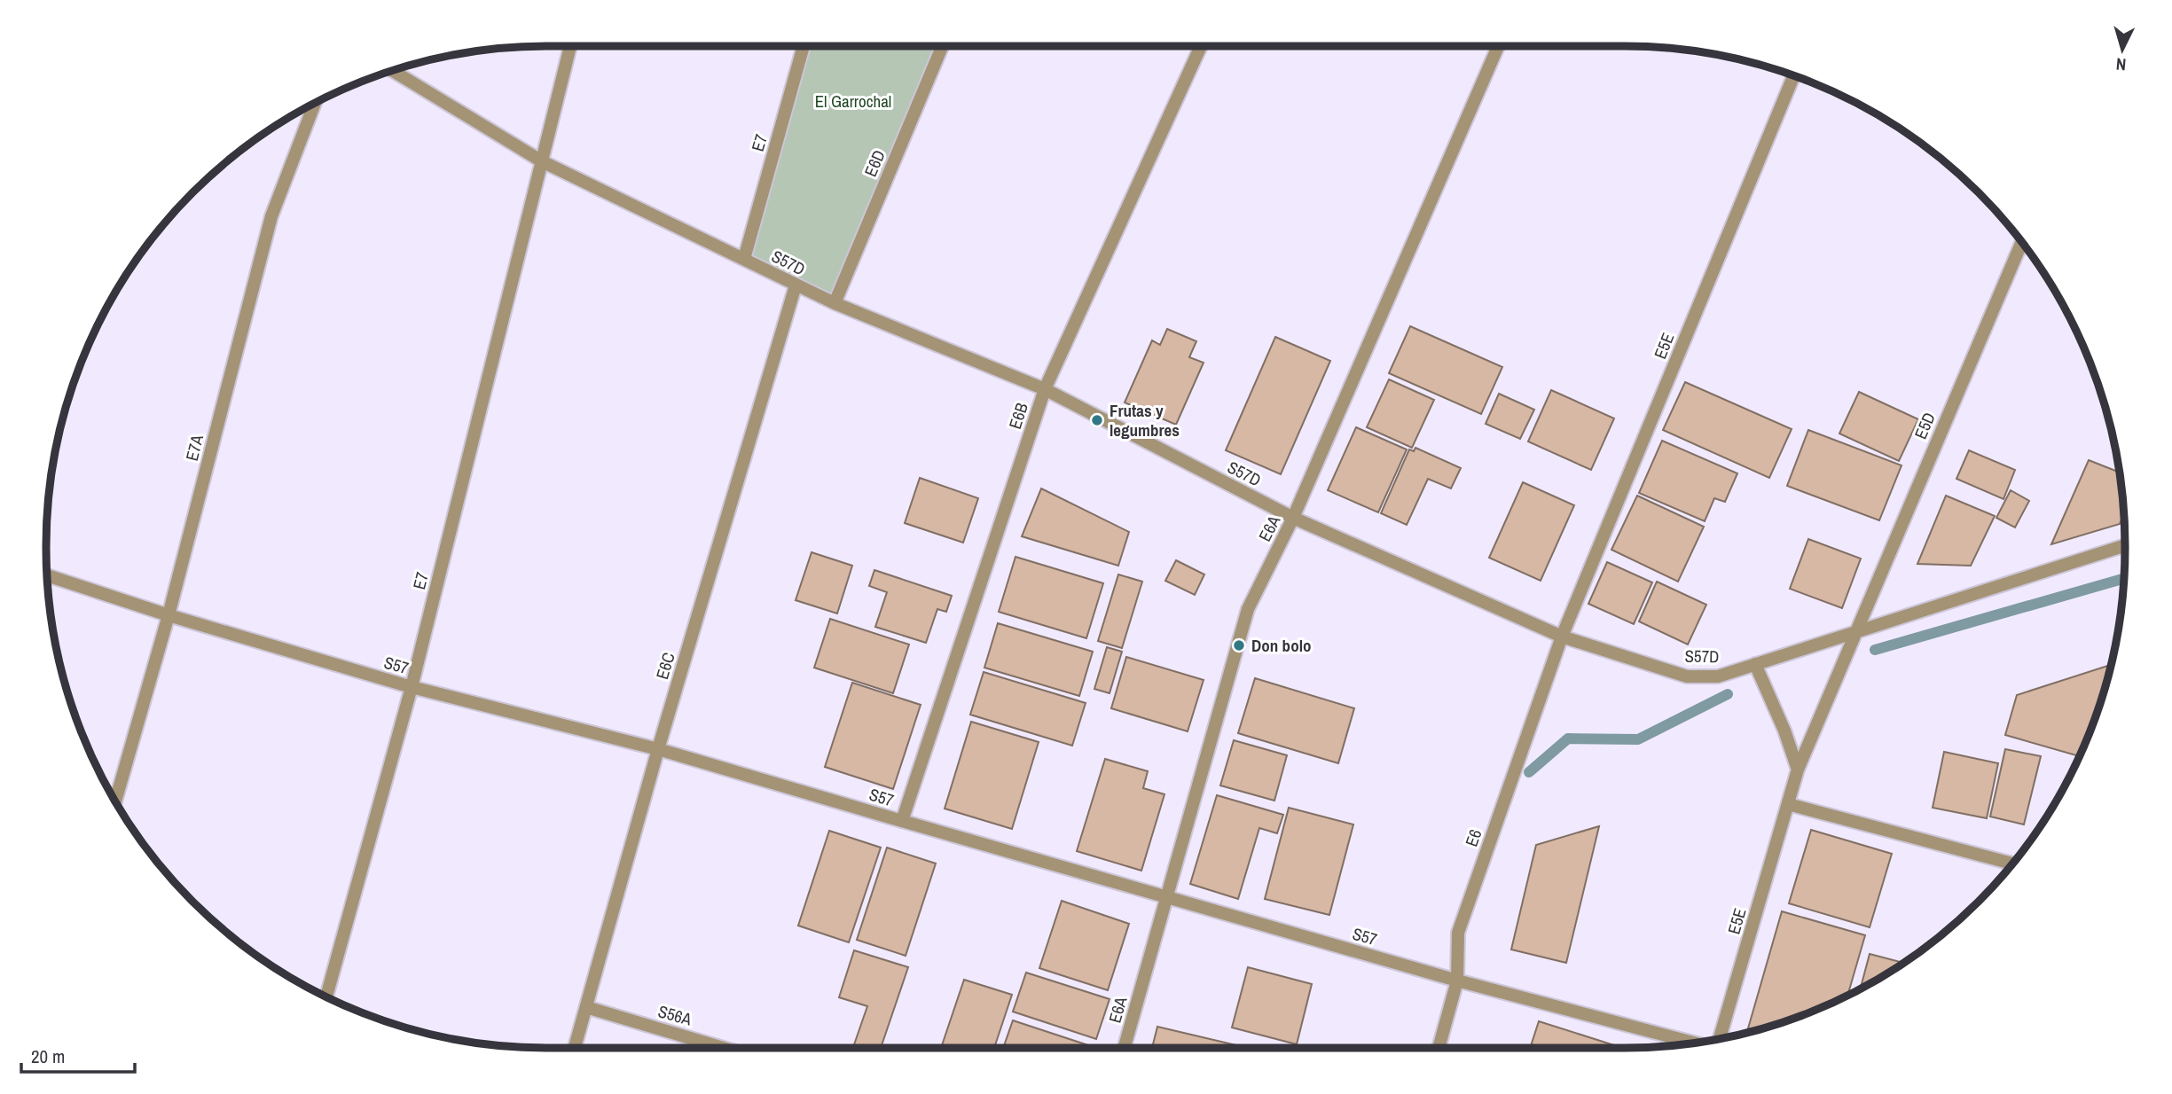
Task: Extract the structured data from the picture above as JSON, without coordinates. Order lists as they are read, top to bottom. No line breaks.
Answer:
{"streets":{"street":["E7","E6D","S57D","E5E","E6B","E5D","E7A","E6A","S57","E6C","E6","S56A"]},"crossings":[["E7","S57D"],["E7","S57"],["E6D","S57D"],["S57D","E5E"],["S57D","E6B"],["S57D","E5D"],["S57D","E6A"],["S57D","E6C"],["S57D","E6"],["E5E","E5D"],["E5E","E6"],["E6B","S57"],["E7A","S57"],["E6A","S57"],["S57","E6C"],["S57","E6"],["E6C","S56A"]],"parks":["El Garrochal"],"places":["Frutas y legumbres","Don bolo"],"scale_bar":"20 m","north":"bottom"}
